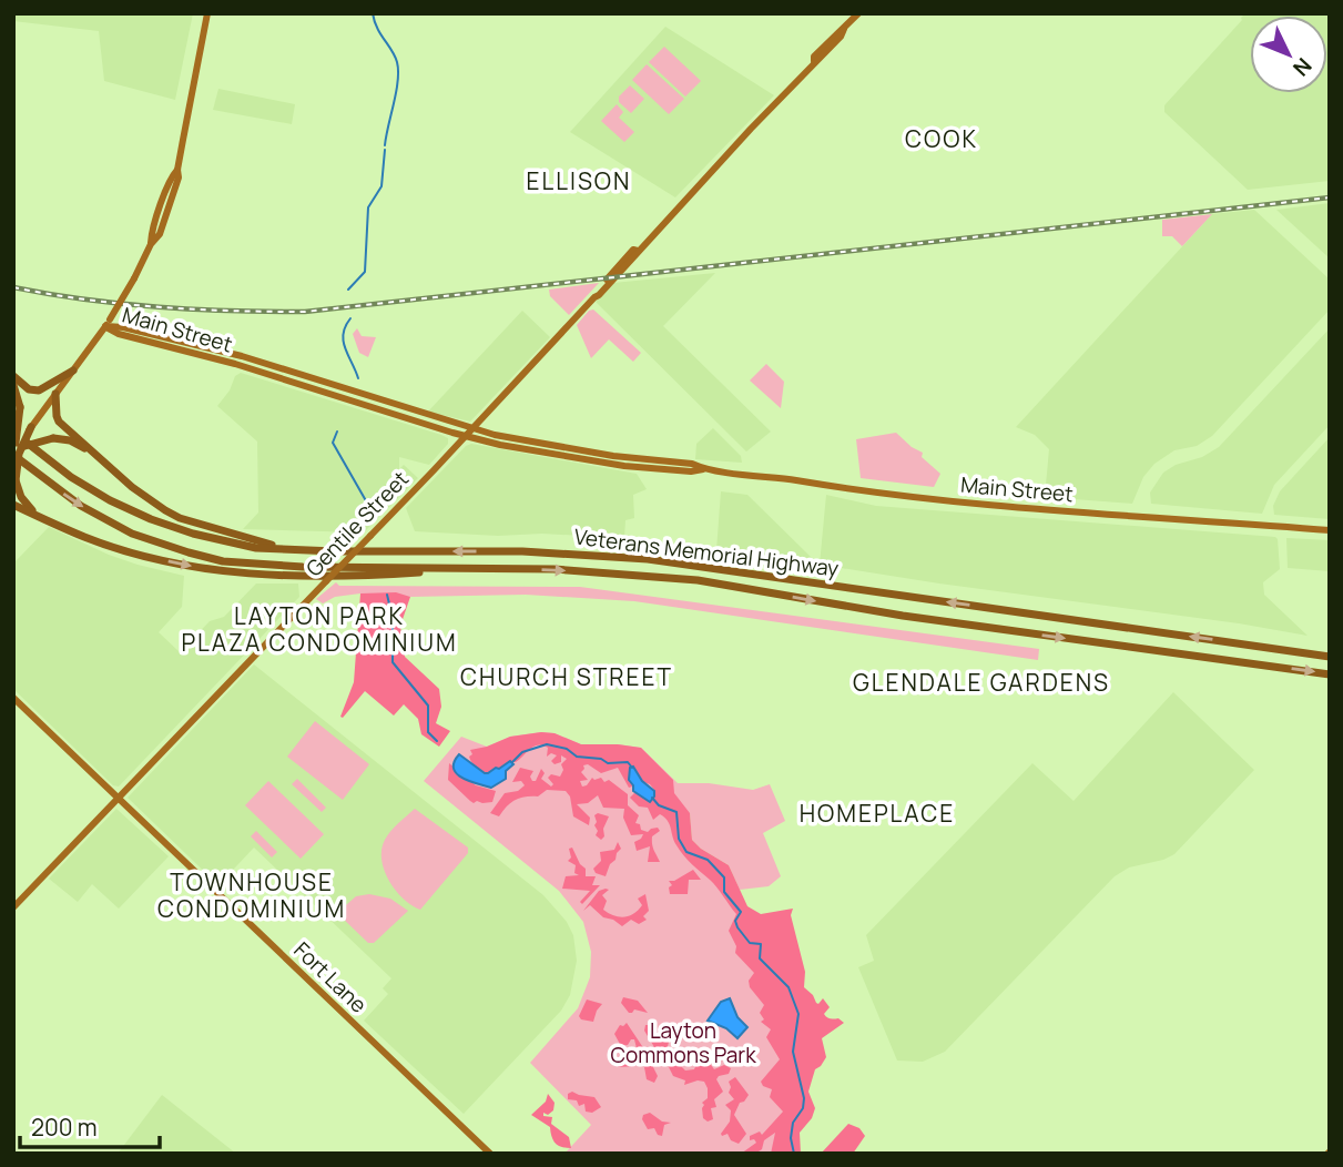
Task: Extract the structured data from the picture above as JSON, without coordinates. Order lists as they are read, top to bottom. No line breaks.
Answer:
{"streets":{"highway":["Veterans Memorial Highway"],"main road":["Main Street","Gentile Street","Fort Lane"]},"crossings":[["Main Street","Gentile Street"],["Gentile Street","Fort Lane"]],"districts":["COOK","ELLISON","LAYTON PARK PLAZA CONDOMINIUM","CHURCH STREET","GLENDALE GARDENS","HOMEPLACE","TOWNHOUSE CONDOMINIUM"],"parks":["Layton Commons Park"],"scale_bar":"200 m","north":"bottom right"}
